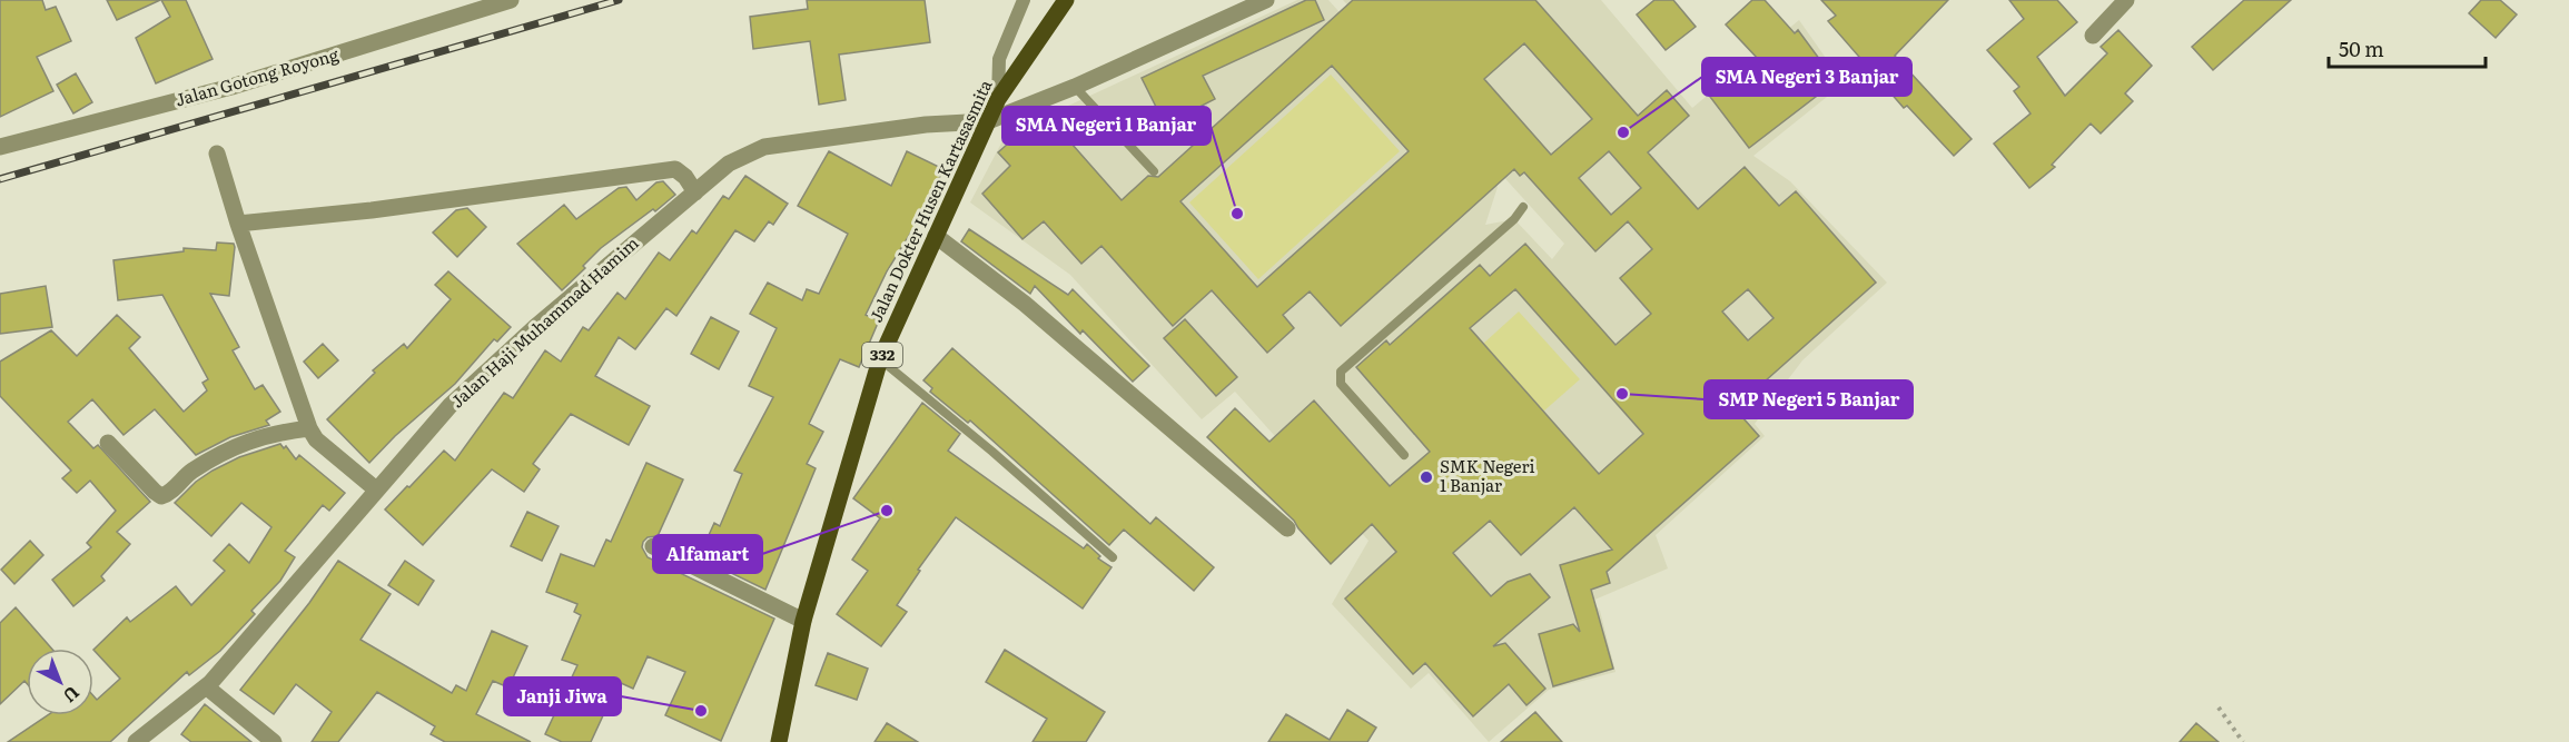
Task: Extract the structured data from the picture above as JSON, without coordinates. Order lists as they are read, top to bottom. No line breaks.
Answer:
{"streets":{"main road":["Jalan Dokter Husen Kartasasmita","332"],"street":["Jalan Gotong Royong","Jalan Haji Muhammad Hamim"]},"crossings":[["Jalan Dokter Husen Kartasasmita","Jalan Haji Muhammad Hamim"]],"places":["SMA Negeri 3 Banjar","SMA Negeri 1 Banjar","SMP Negeri 5 Banjar","SMK Negeri 1 Banjar","Alfamart","Janji Jiwa"],"scale_bar":"50 m","north":"bottom right"}
